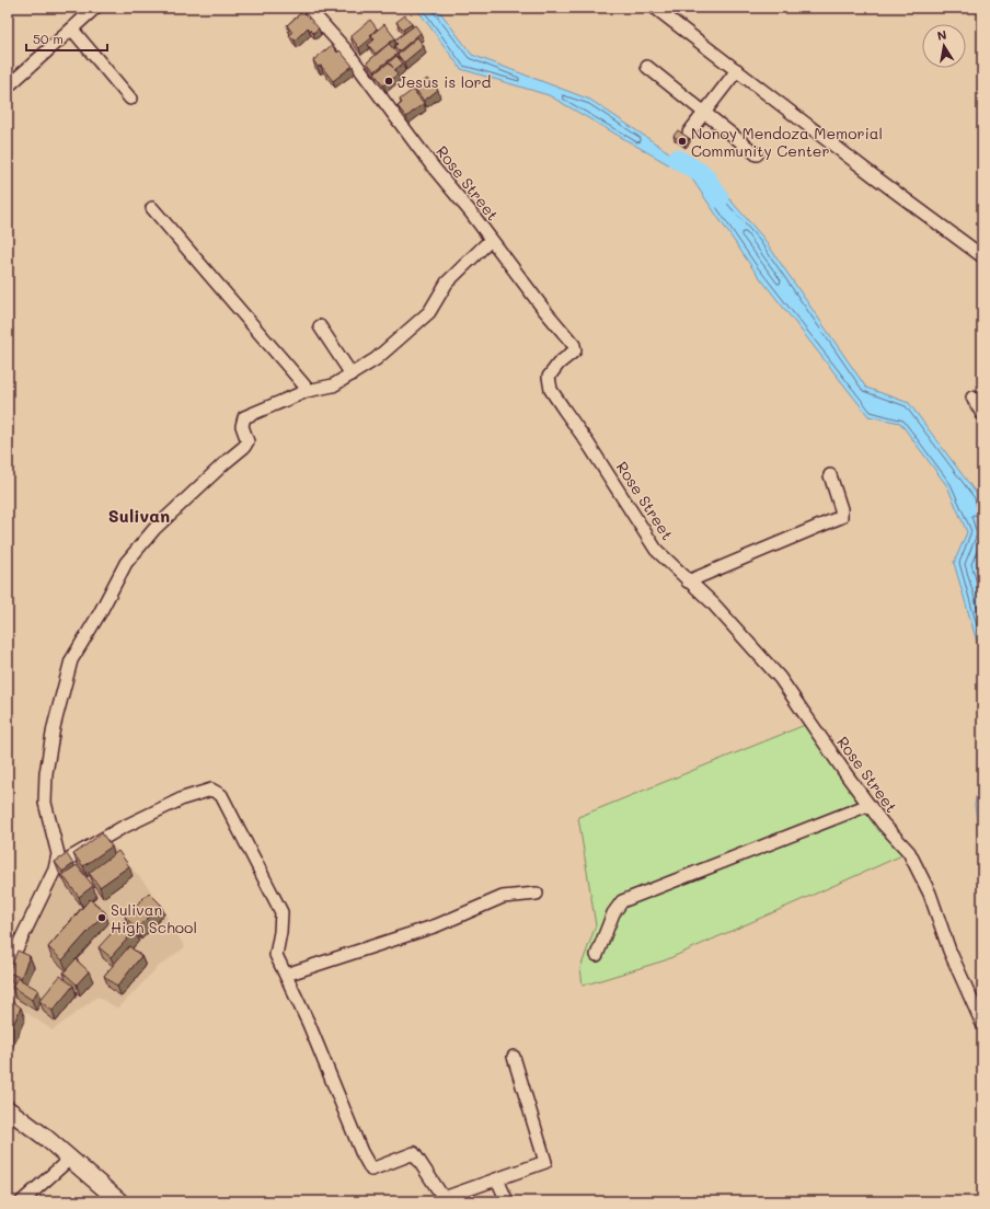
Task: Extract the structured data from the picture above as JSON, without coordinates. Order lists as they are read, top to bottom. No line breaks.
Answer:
{"streets":{"street":["Rose Street"]},"districts":["Sulivan"],"places":["Jesus is lord","Nonoy Mendoza Memorial Community Center","Sulivan High School"],"scale_bar":"50 m","north":"top"}
